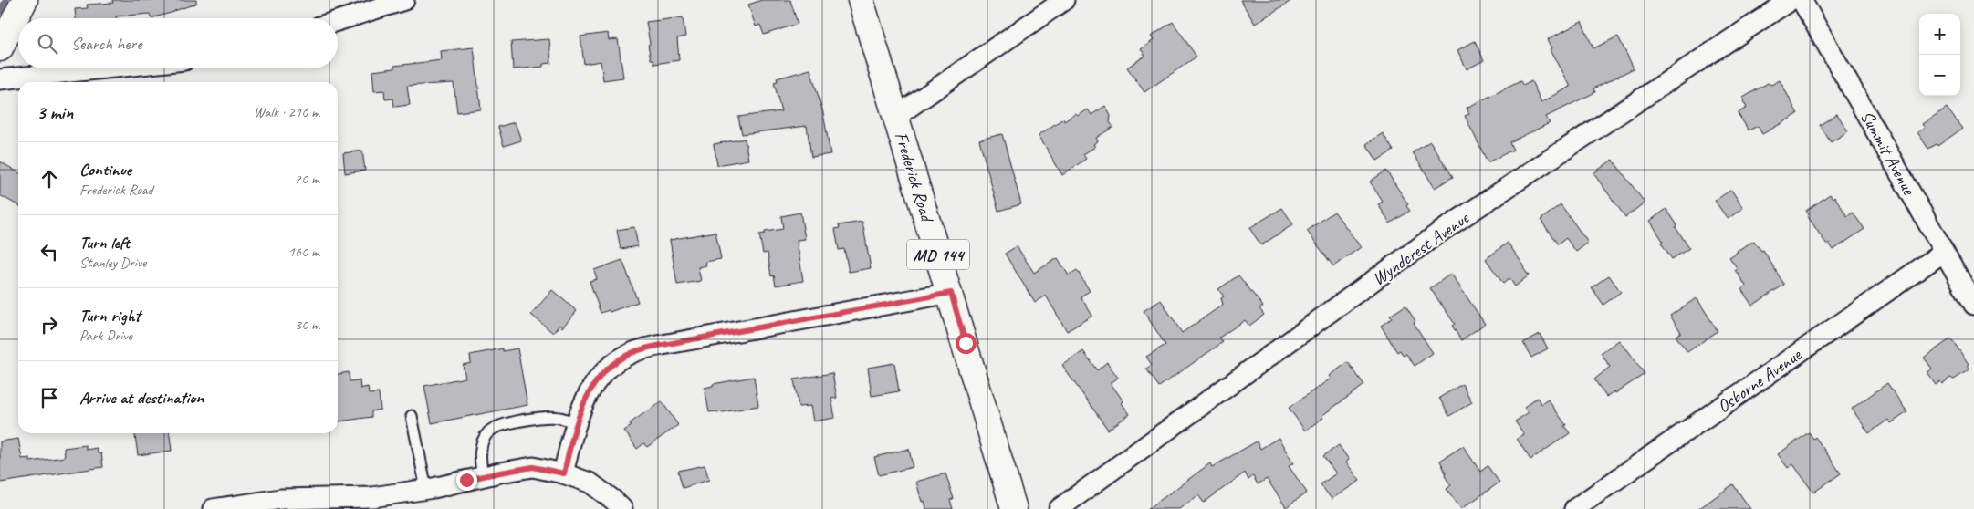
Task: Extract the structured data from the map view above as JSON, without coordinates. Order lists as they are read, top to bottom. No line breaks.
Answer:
{"streets":{"main road":["Frederick Road","MD 144"],"street":["Summit Avenue","Wyndcrest Avenue","Osborne Avenue"]},"crossings":[["Summit Avenue","Osborne Avenue"]],"page":{"map_buttons":["+","−"],"search":"Search here","heading":["3 min","Walk · 210 m"],"list":[["Continue","Frederick Road","20 m"],["Turn left","Stanley Drive","160 m"],["Turn right","Park Drive","30 m"],"Arrive at destination"]}}
